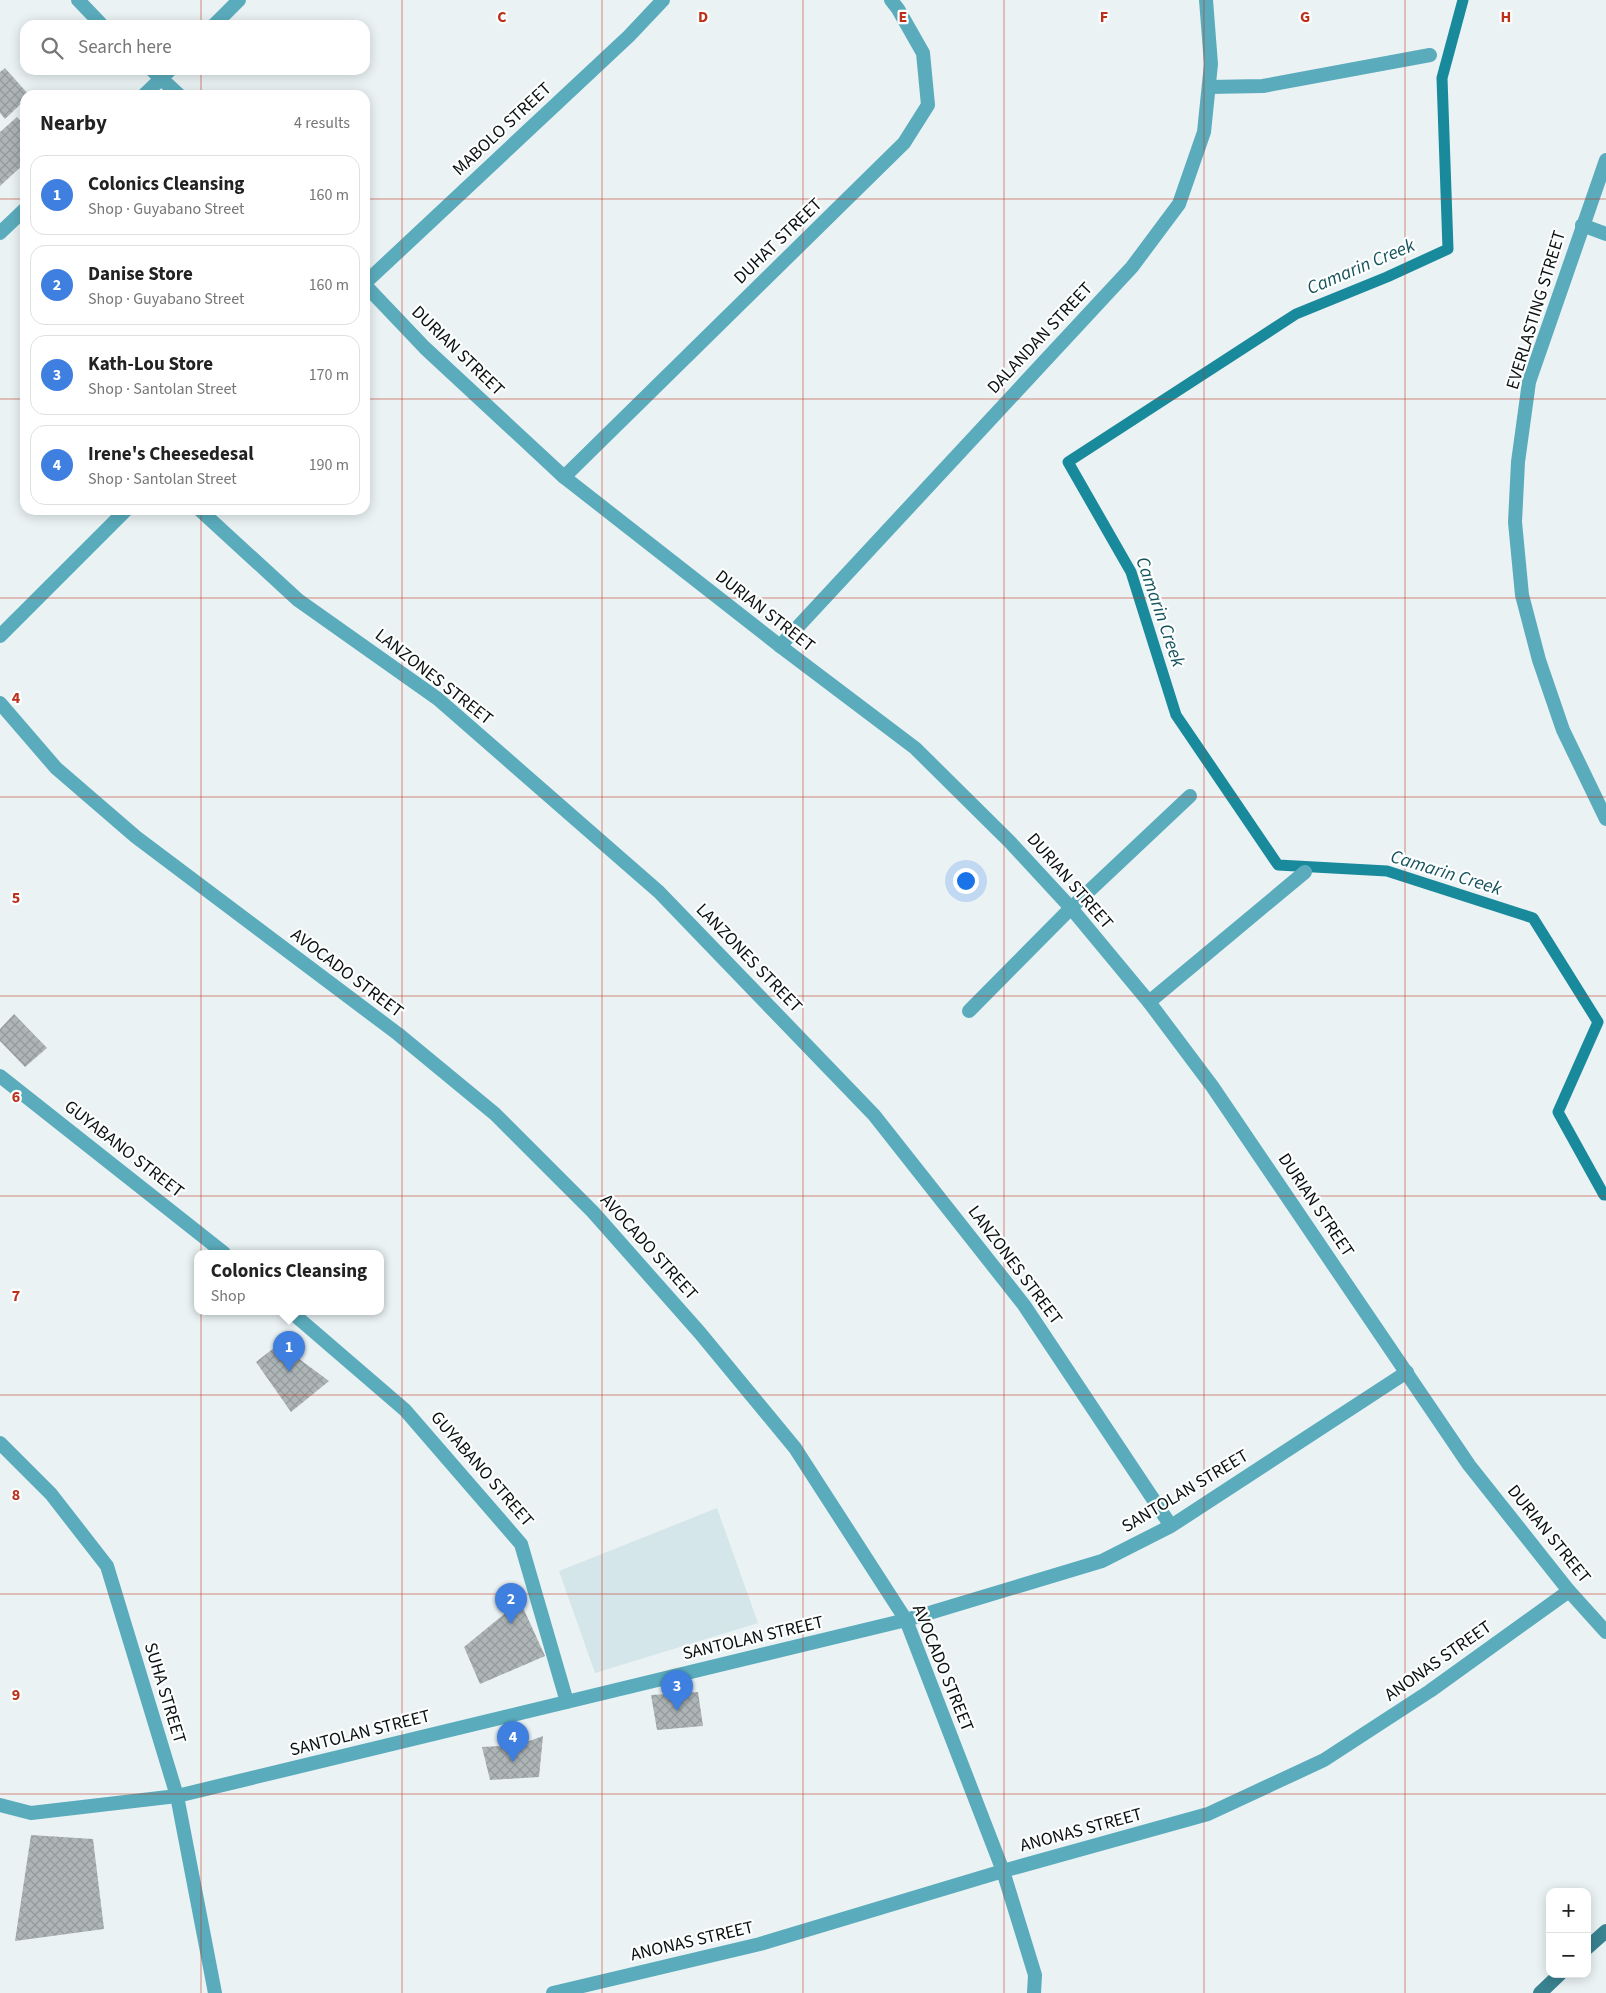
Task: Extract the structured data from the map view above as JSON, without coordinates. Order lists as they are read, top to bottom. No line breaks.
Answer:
{"streets":{"street":["MABOLO STREET","DUHAT STREET","EVERLASTING STREET","DALANDAN STREET","DURIAN STREET","LANZONES STREET","AVOCADO STREET","GUYABANO STREET","SANTOLAN STREET","ANONAS STREET","SUHA STREET"]},"crossings":[["DUHAT STREET","DURIAN STREET"],["DALANDAN STREET","DURIAN STREET"],["DURIAN STREET","SANTOLAN STREET"],["DURIAN STREET","ANONAS STREET"],["LANZONES STREET","SANTOLAN STREET"],["AVOCADO STREET","SANTOLAN STREET"],["AVOCADO STREET","ANONAS STREET"],["GUYABANO STREET","SANTOLAN STREET"],["SANTOLAN STREET","SUHA STREET"]],"water":["Camarin Creek"],"page":{"search":"Search here","heading":["Nearby","4 results"],"list":[{"mark":"1","name":"Colonics Cleansing","note":"Shop · Guyabano Street","value":"160 m"},{"mark":"2","name":"Danise Store","note":"Shop · Guyabano Street","value":"160 m"},{"mark":"3","name":"Kath-Lou Store","note":"Shop · Santolan Street","value":"170 m"},{"mark":"4","name":"Irene's Cheesedesal","note":"Shop · Santolan Street","value":"190 m"}],"popup":["Colonics Cleansing","Shop"],"pins":["1","2","3","4"],"map_buttons":["+","−"]},"grid":{"columns":["C","D","E","F","G","H"],"rows":["4","5","6","7","8","9"]}}
